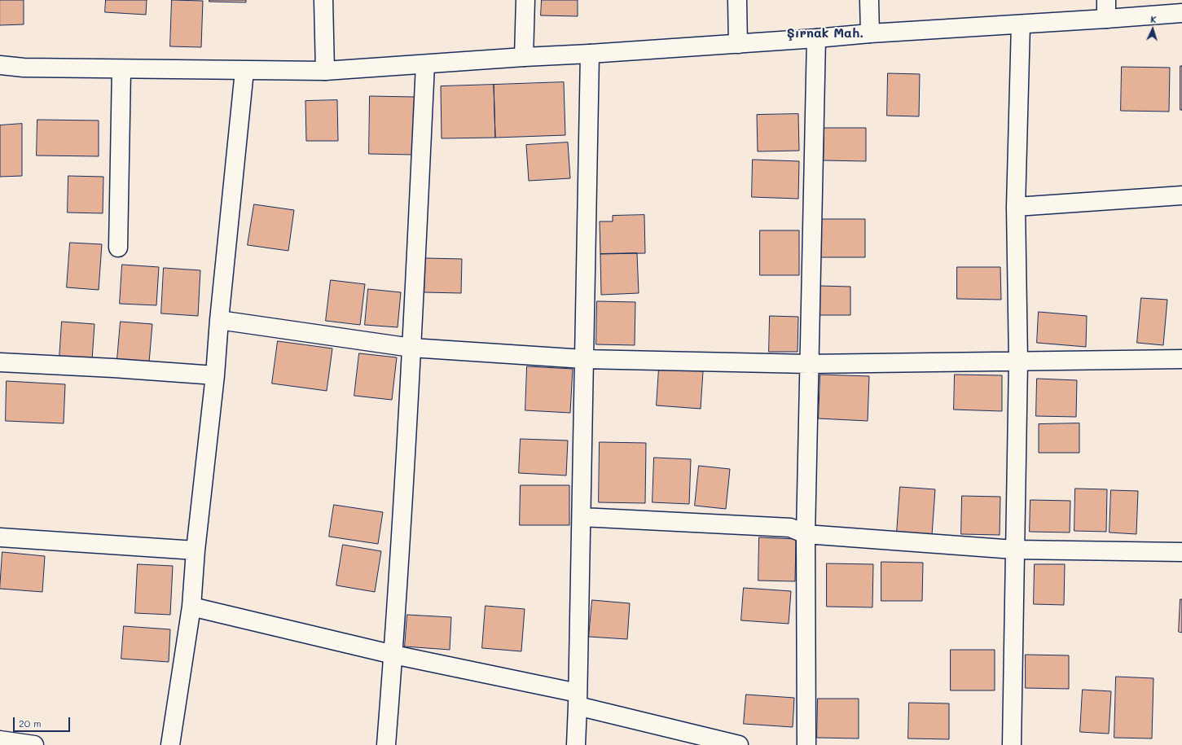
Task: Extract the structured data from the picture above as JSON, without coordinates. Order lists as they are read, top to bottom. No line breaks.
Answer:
{"districts":["Şırnak Mah."],"scale_bar":"20 m","north":"top"}
